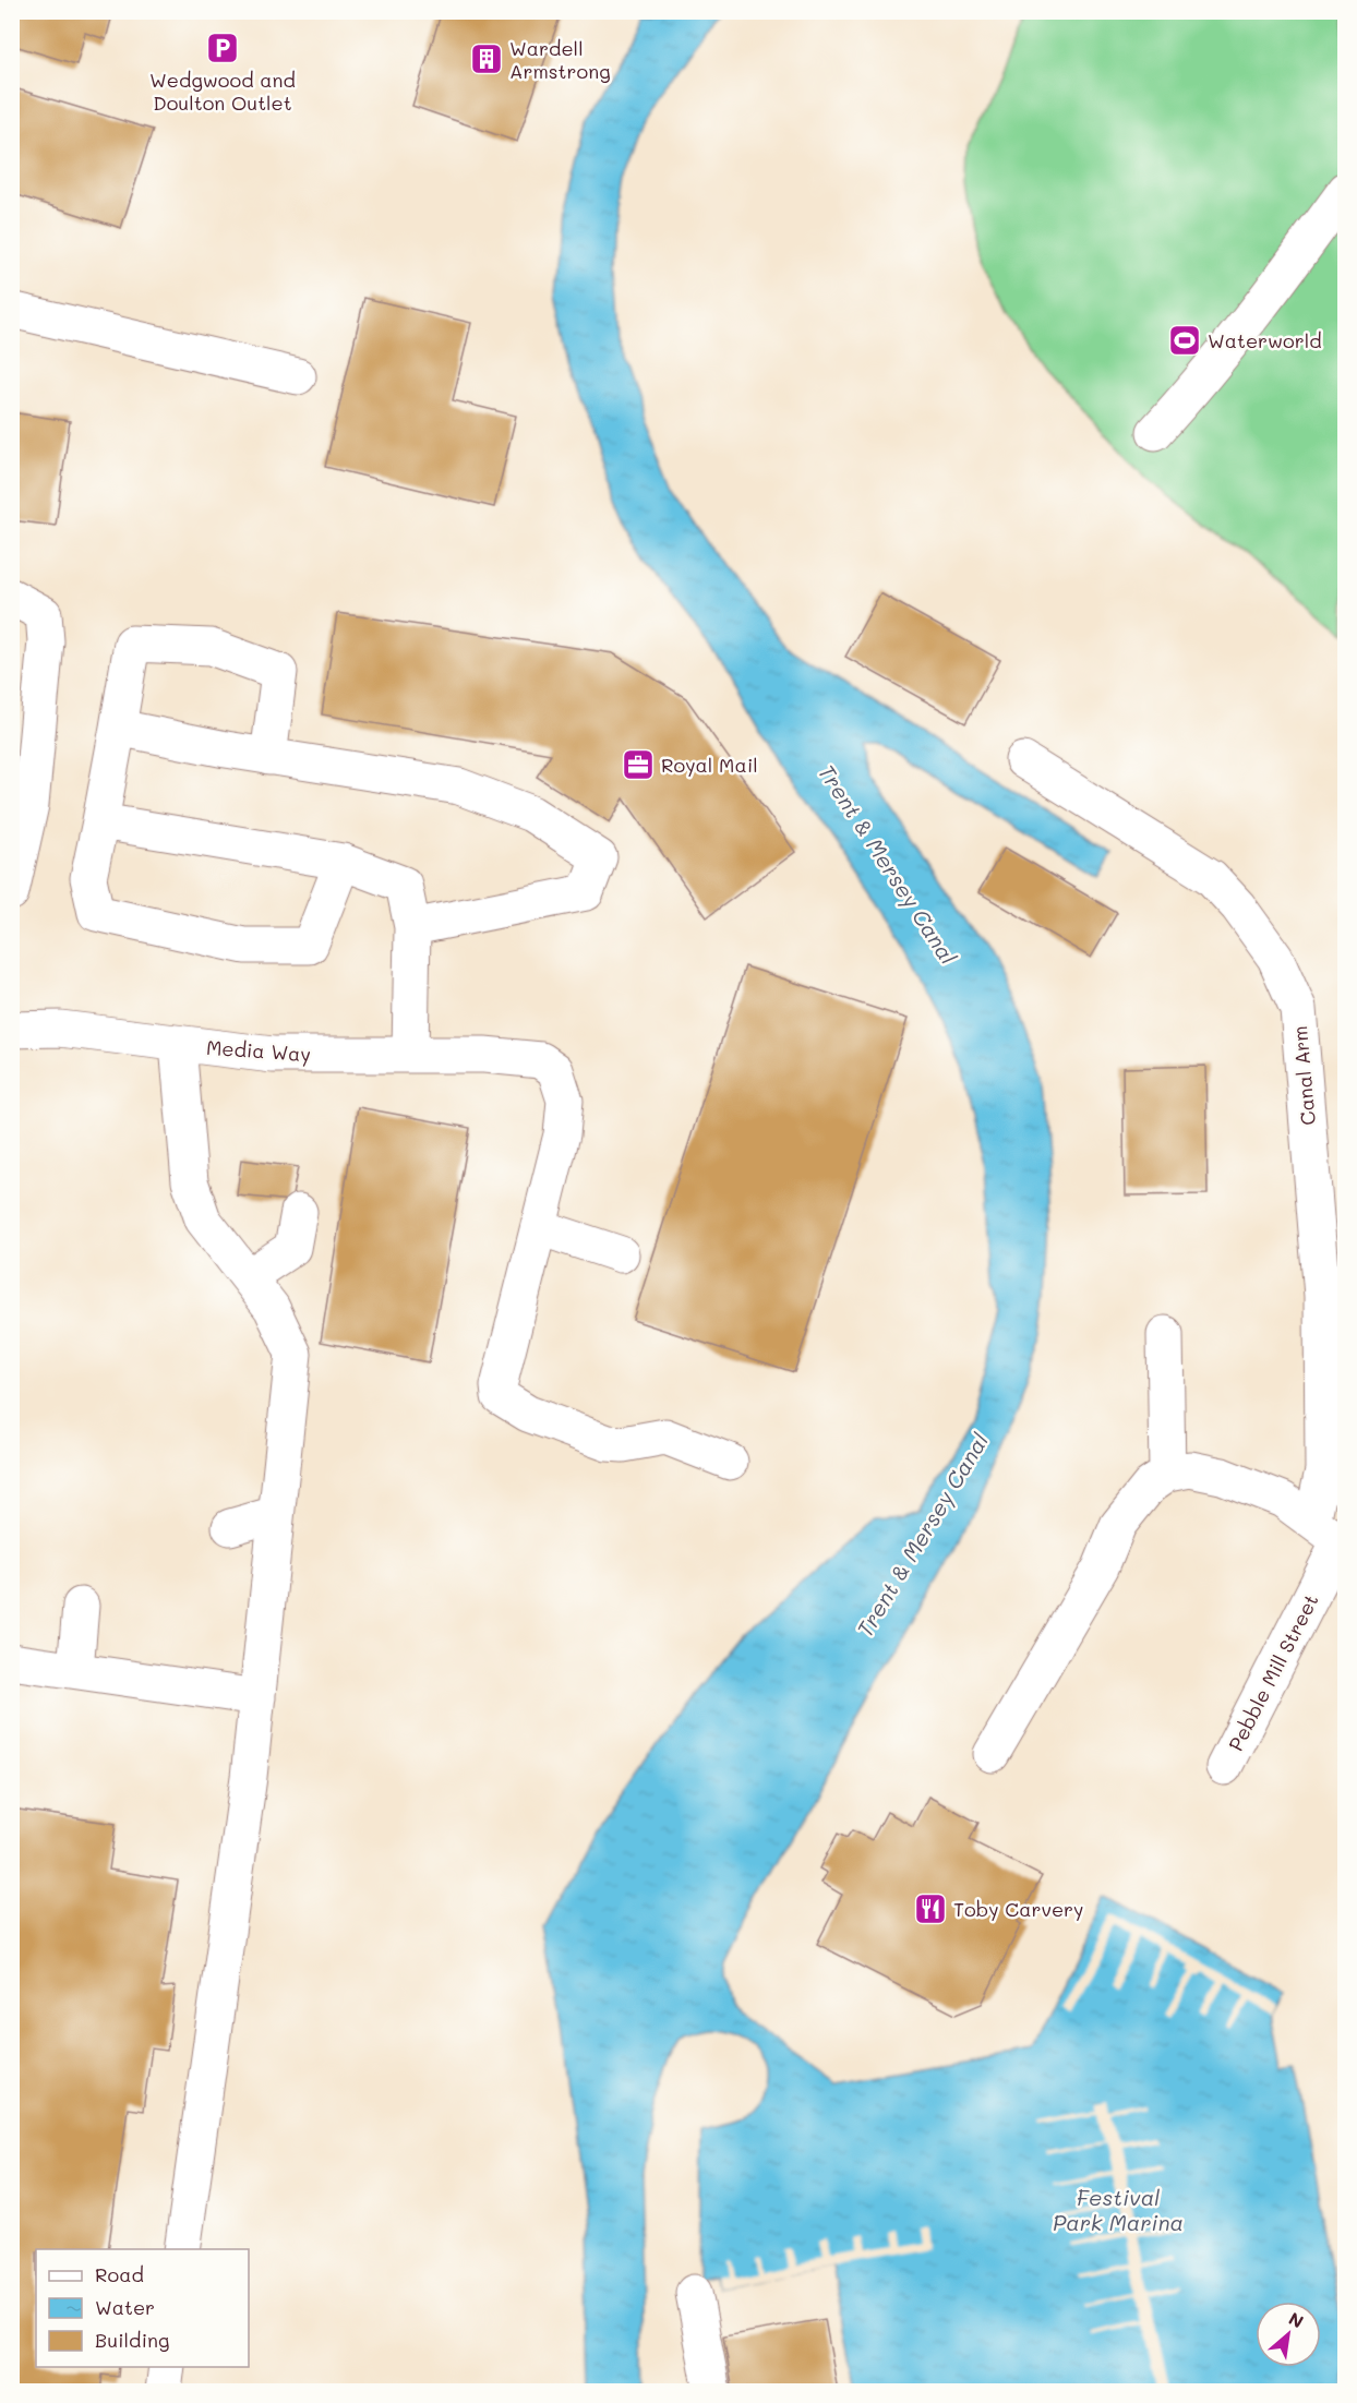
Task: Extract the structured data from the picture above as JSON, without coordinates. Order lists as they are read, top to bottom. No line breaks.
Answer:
{"streets":{"street":["Media Way","Canal Arm","Pebble Mill Street"]},"crossings":[["Canal Arm","Pebble Mill Street"]],"water":["Trent & Mersey Canal","Festival Park Marina"],"places":{"parking":["Wedgwood and Doulton Outlet"],"building":["Wardell Armstrong"],"sports":["Waterworld"],"office":["Royal Mail"],"restaurant":["Toby Carvery"]},"legend":["Road","Water","Building"],"north":"top right"}
